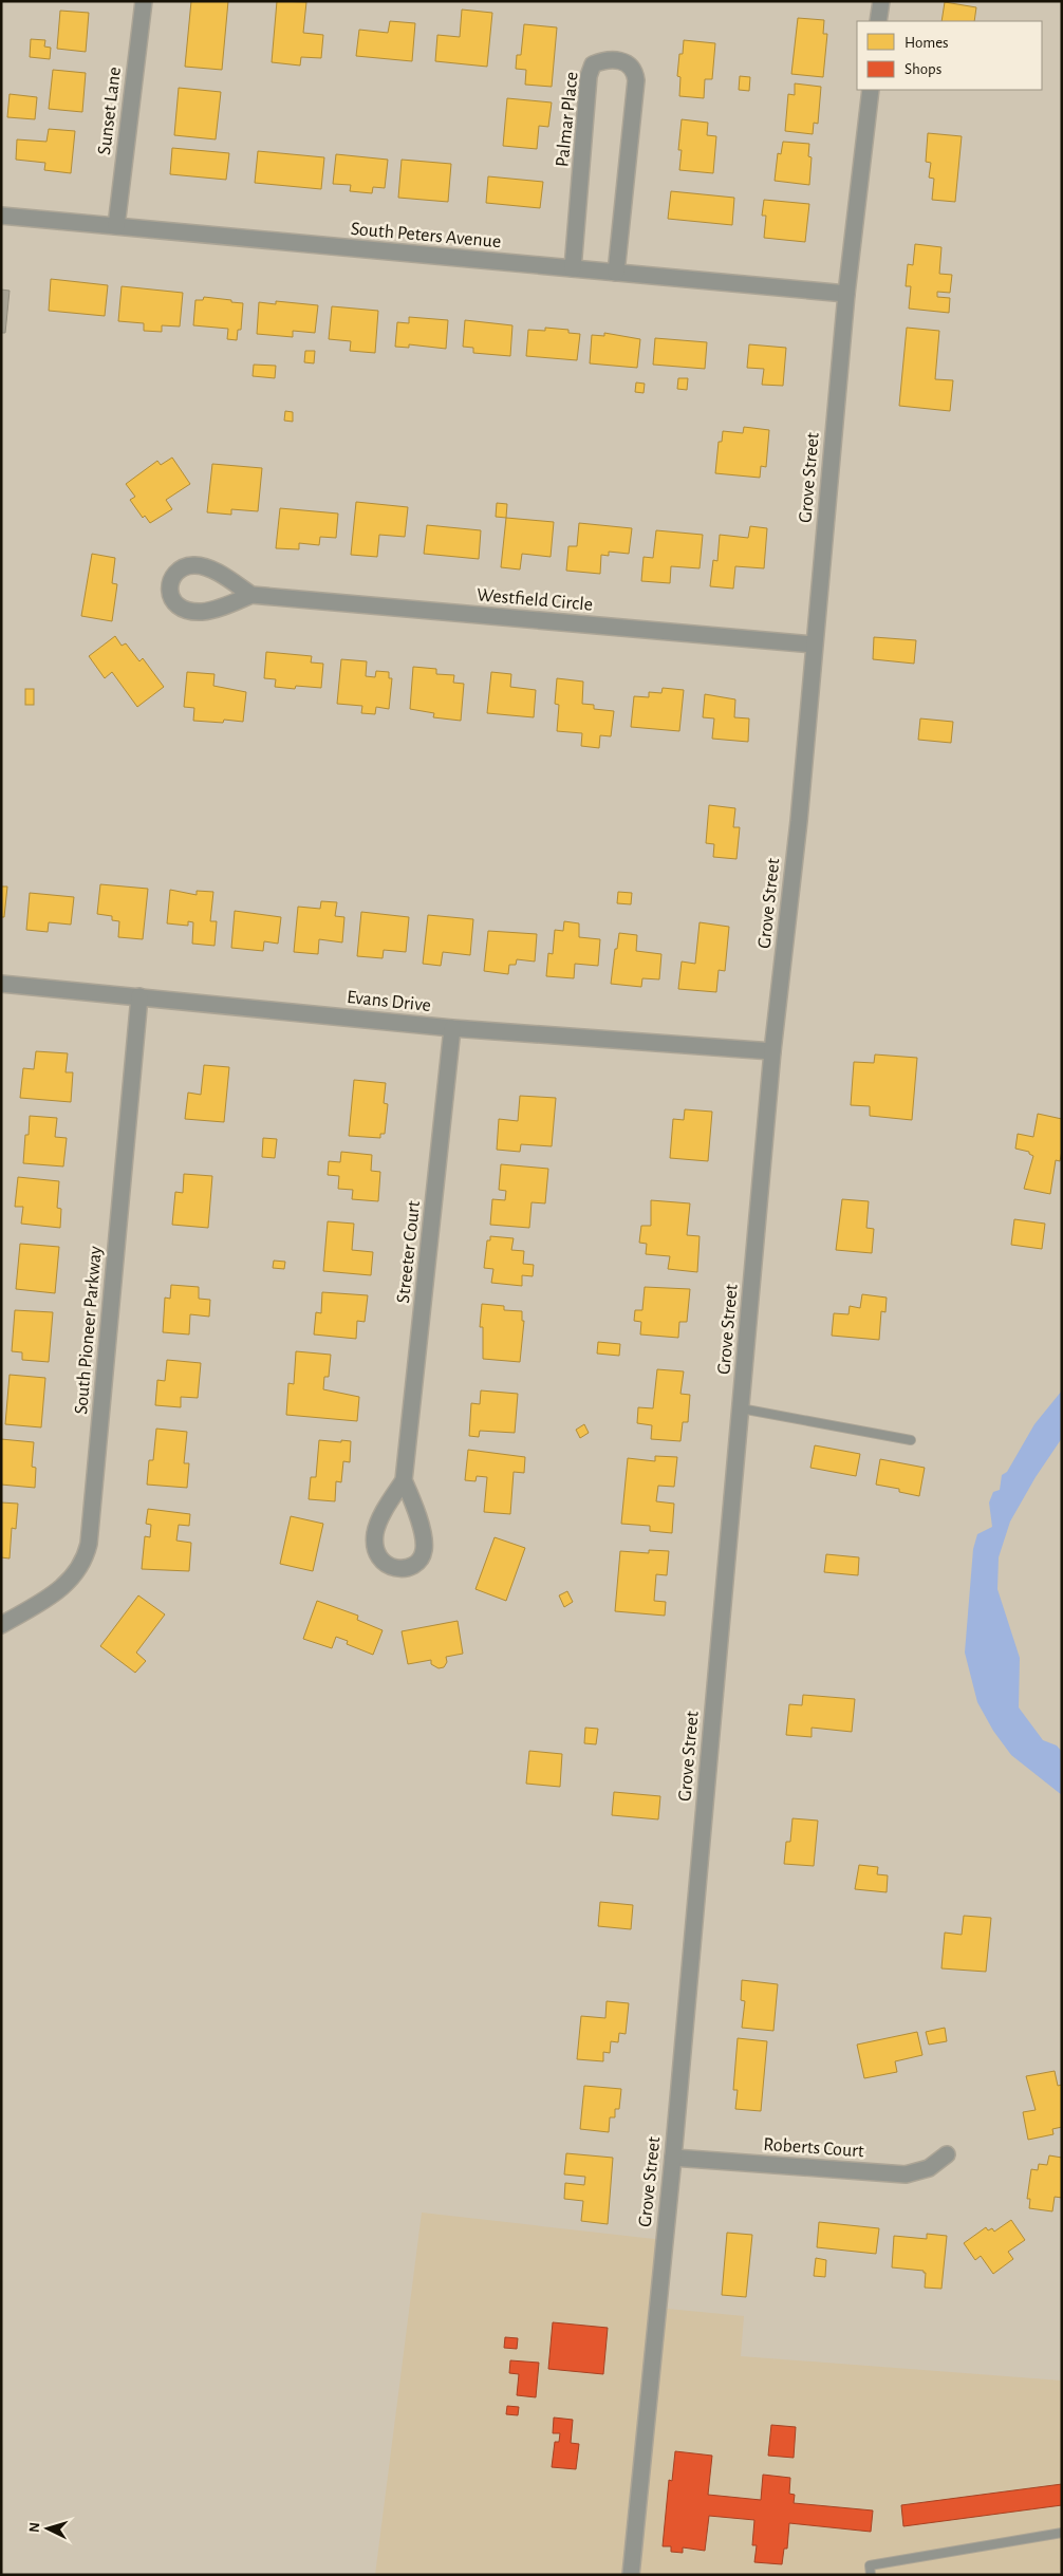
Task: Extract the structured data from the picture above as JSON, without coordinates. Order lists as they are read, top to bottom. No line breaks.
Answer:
{"streets":{"street":["Sunset Lane","Palmar Place","South Peters Avenue","Grove Street","Westfield Circle","Evans Drive","Streeter Court","South Pioneer Parkway","Roberts Court"]},"crossings":[["Sunset Lane","South Peters Avenue"],["Palmar Place","South Peters Avenue"],["South Peters Avenue","Grove Street"],["Grove Street","Westfield Circle"],["Grove Street","Evans Drive"],["Grove Street","Roberts Court"],["Evans Drive","Streeter Court"],["Evans Drive","South Pioneer Parkway"]],"legend":["Homes","Shops"],"north":"left"}
